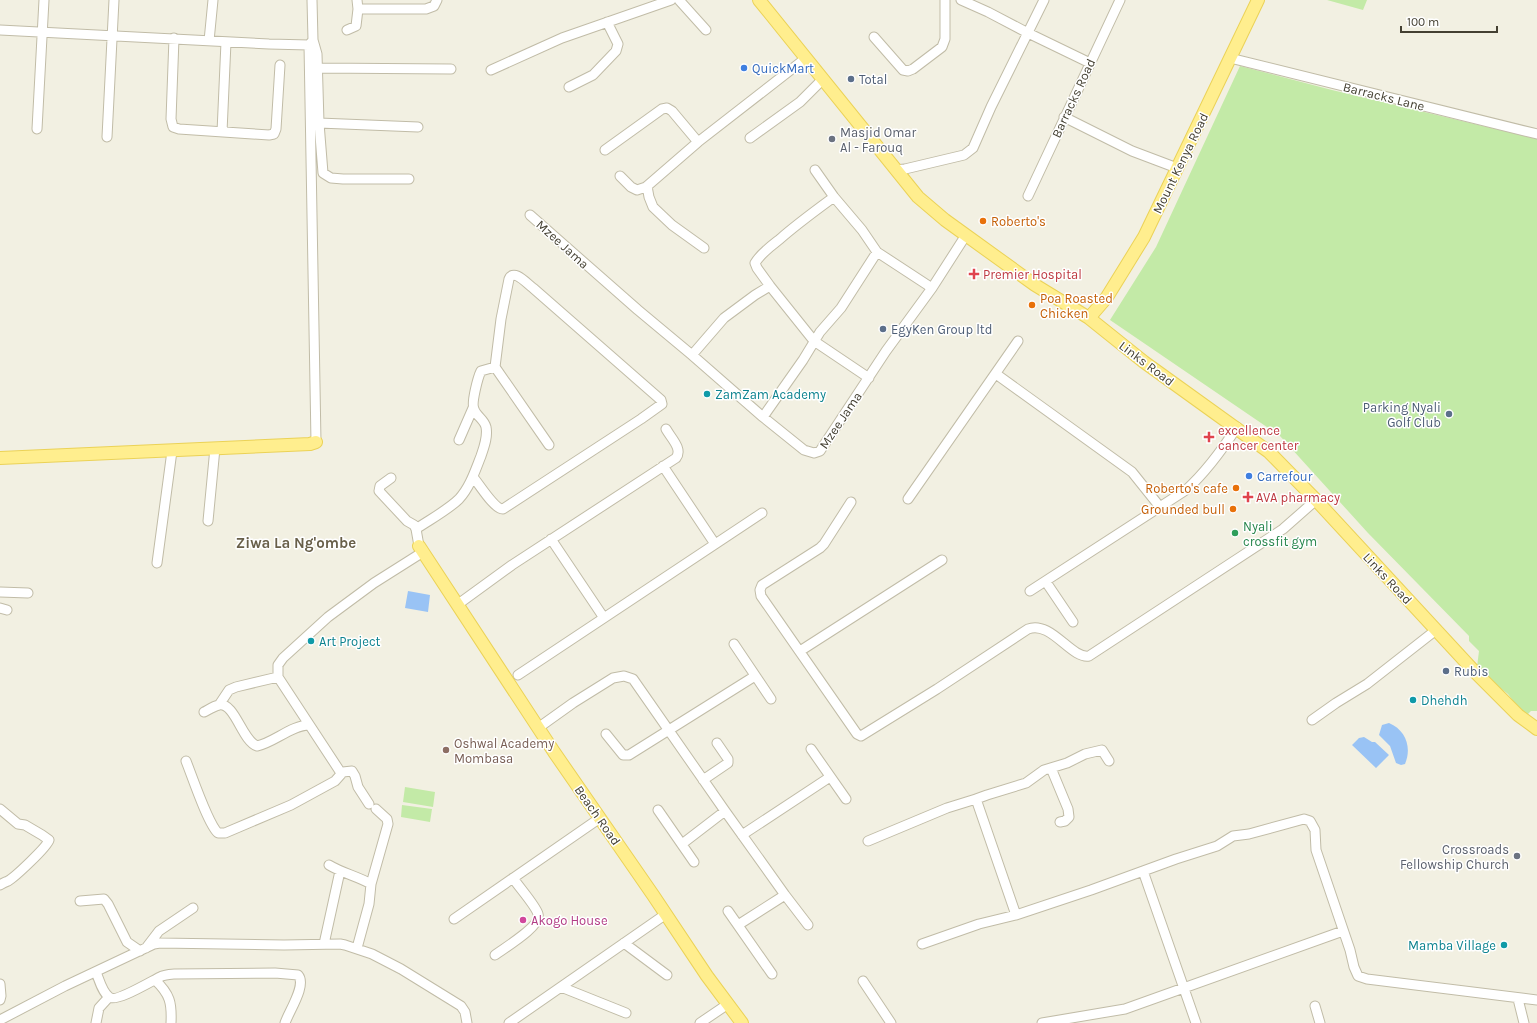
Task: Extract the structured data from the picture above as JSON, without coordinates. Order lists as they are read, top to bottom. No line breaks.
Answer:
{"streets":{"main road":["Mount Kenya Road","Links Road","Beach Road"],"street":["Barracks Lane","Barracks Road","Mzee Jama"]},"crossings":[["Barracks Lane","Mount Kenya Road"],["Mount Kenya Road","Links Road"],["Mzee Jama","Links Road"]],"districts":["Ziwa La Ng'ombe"],"places":{"other":["QuickMart","Total","Masjid Omar Al - Farouq","Roberto's","Poa Roasted Chicken","EgyKen Group ltd","ZamZam Academy","Parking Nyali Golf Club","Carrefour","Roberto's cafe","Grounded bull","Nyali crossfit gym","Art Project","Rubis","Dhehdh","Oshwal Academy Mombasa","Crossroads Fellowship Church","Akogo House","Mamba Village"],"health":["Premier Hospital","excellence cancer center","AVA pharmacy"]},"scale_bar":"100 m"}
